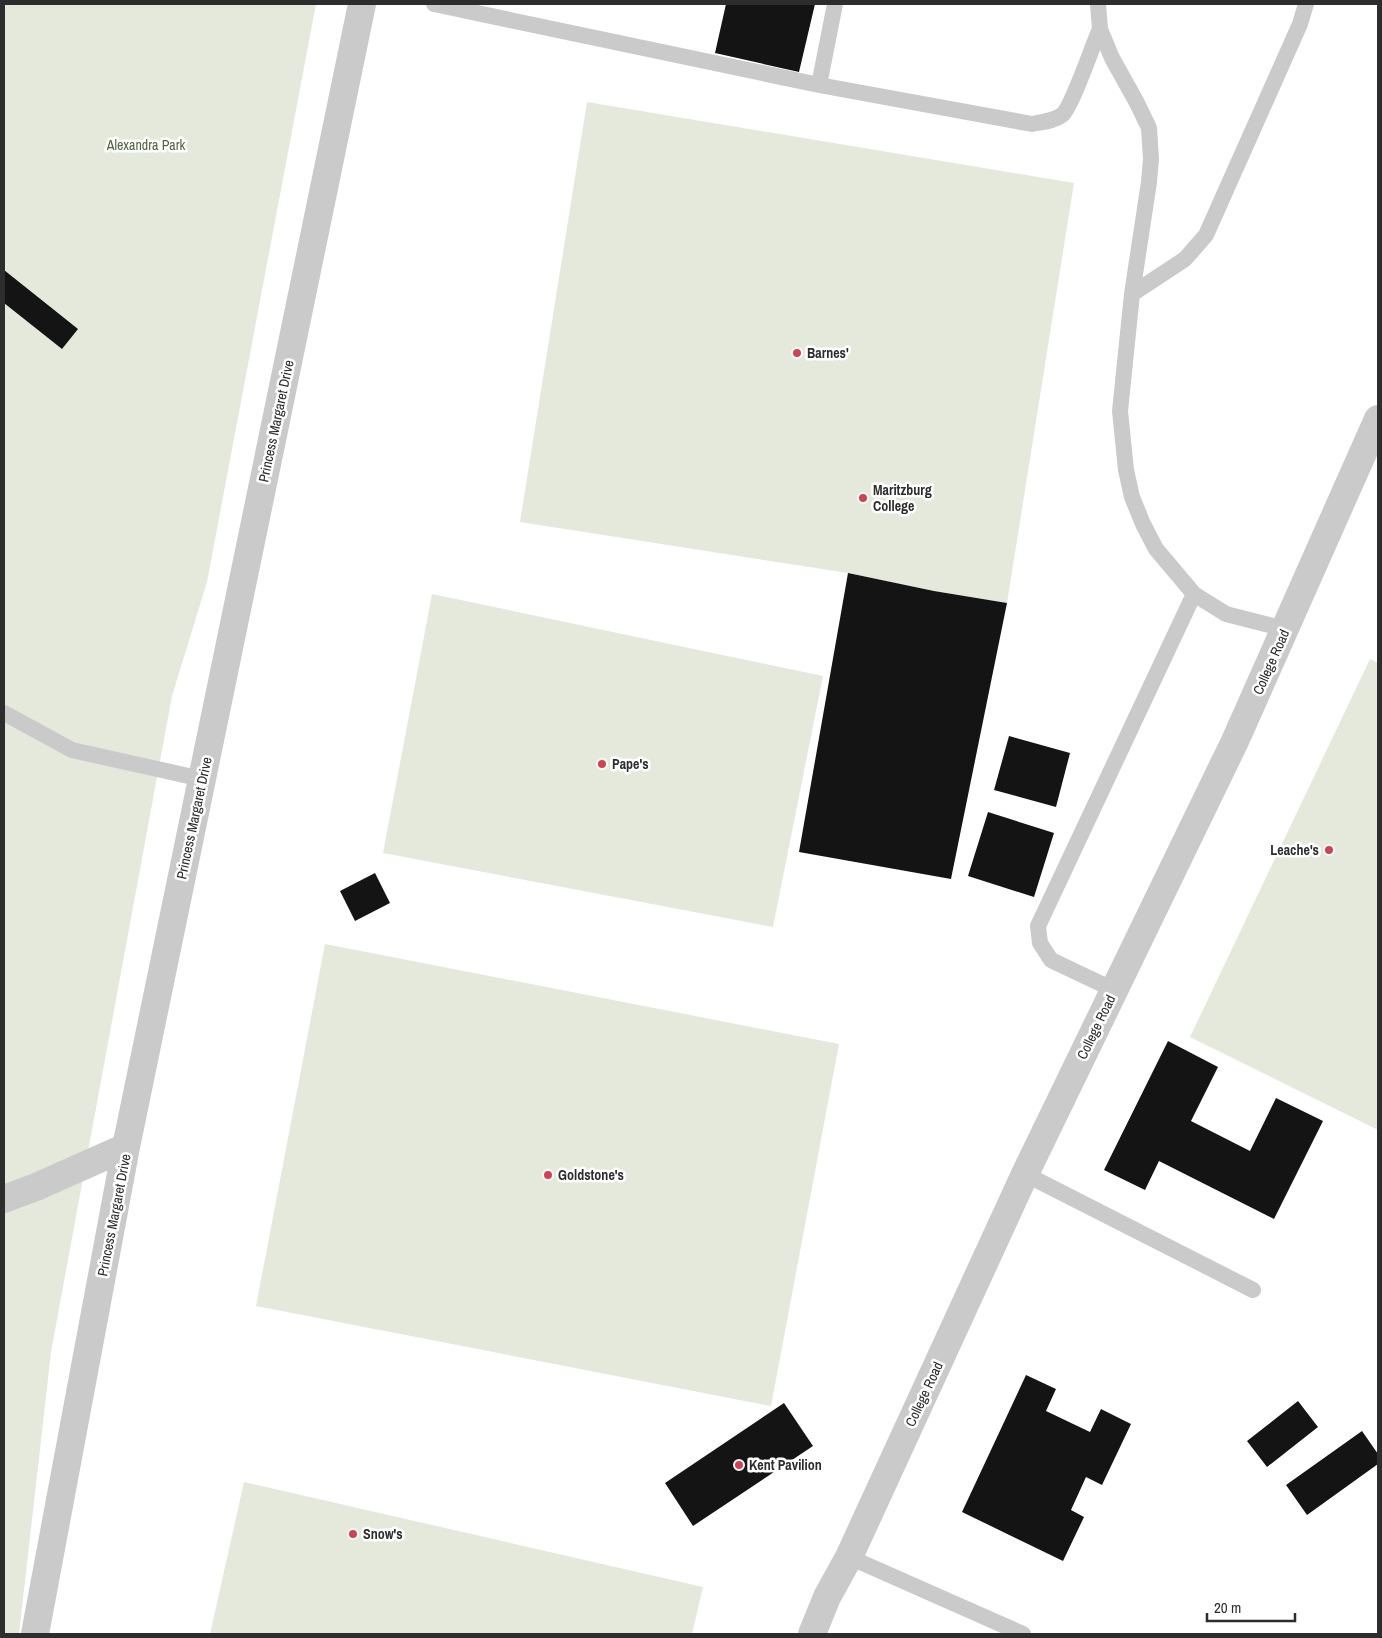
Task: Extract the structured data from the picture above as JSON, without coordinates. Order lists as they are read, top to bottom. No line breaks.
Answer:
{"streets":{"street":["Princess Margaret Drive","College Road"]},"parks":["Alexandra Park"],"places":["Barnes'","Maritzburg College","Pape's","Leache's","Goldstone's","Kent Pavilion","Snow's"],"scale_bar":"20 m"}
